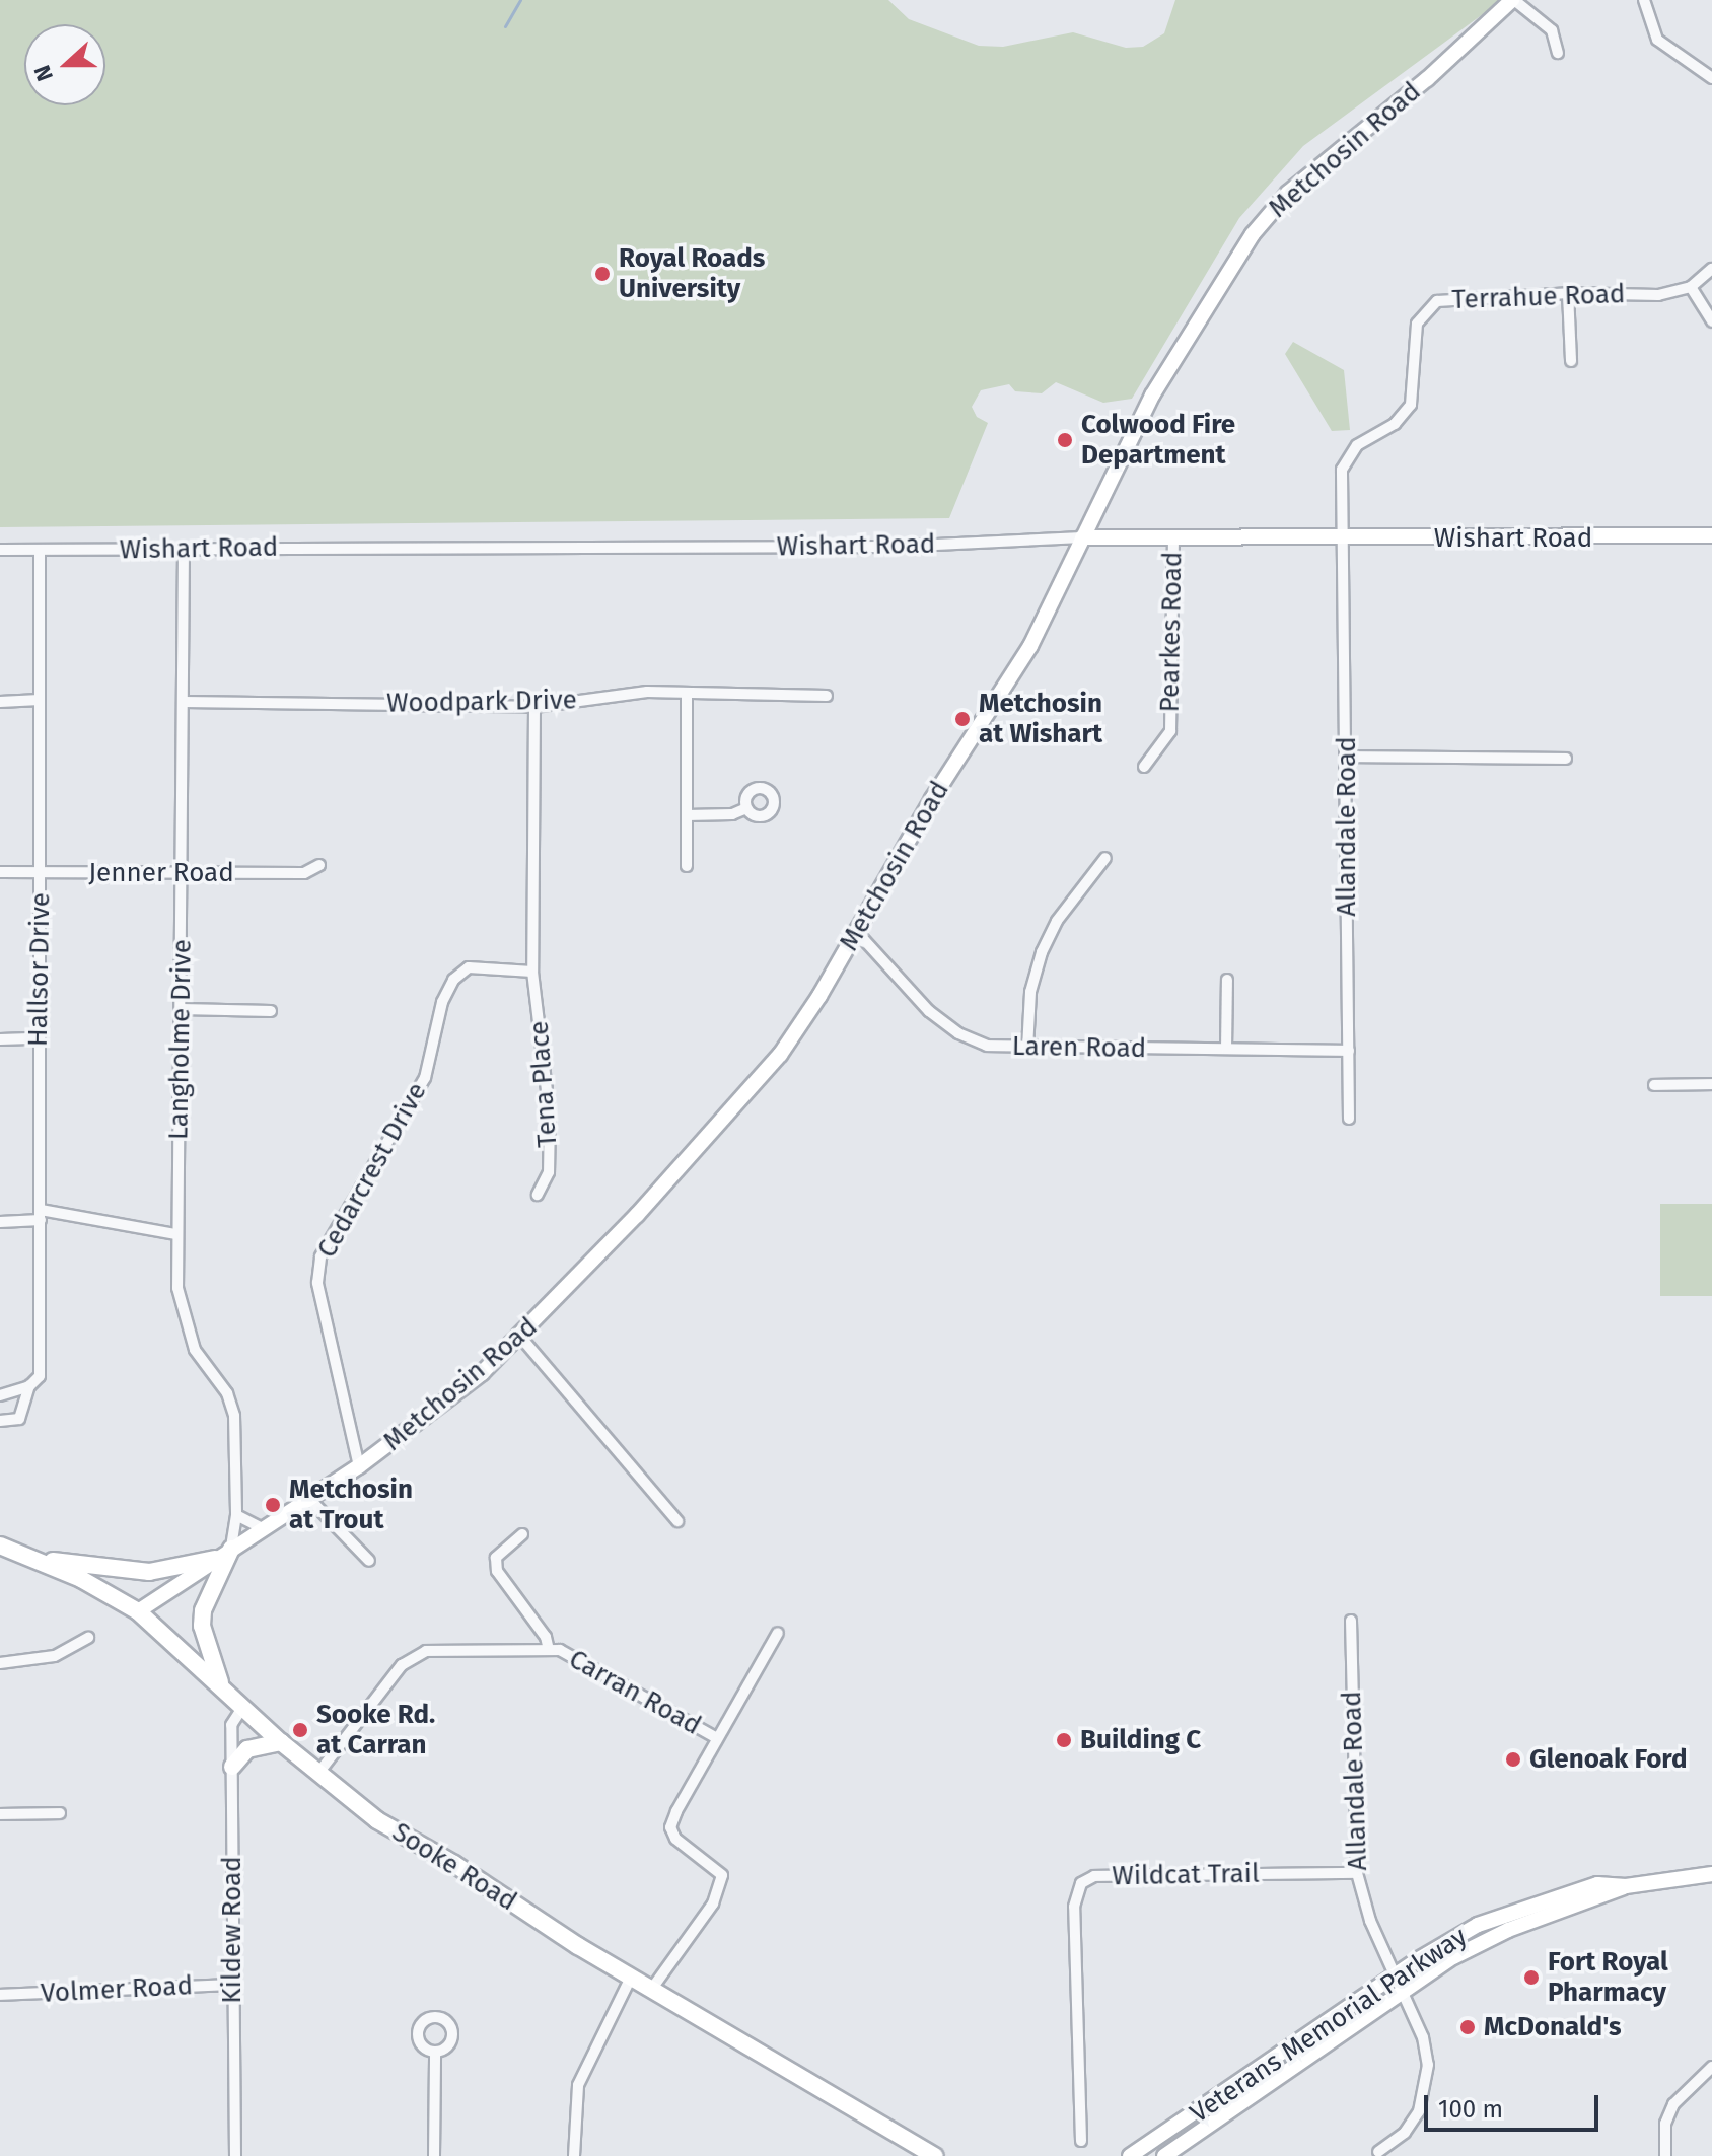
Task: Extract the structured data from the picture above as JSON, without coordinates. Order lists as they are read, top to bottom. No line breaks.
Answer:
{"streets":{"main road":["Metchosin Road","Wishart Road","Sooke Road","Veterans Memorial Parkway"],"street":["Terrahue Road","Pearkes Road","Woodpark Drive","Allandale Road","Jenner Road","Hallsor Drive","Langholme Drive","Laren Road","Tena Place","Cedarcrest Drive","Carran Road","Wildcat Trail","Kildew Road","Volmer Road"]},"crossings":[["Metchosin Road","Wishart Road"],["Metchosin Road","Langholme Drive"],["Metchosin Road","Laren Road"],["Metchosin Road","Cedarcrest Drive"],["Metchosin Road","Sooke Road"],["Terrahue Road","Wishart Road"],["Terrahue Road","Allandale Road"],["Wishart Road","Pearkes Road"],["Wishart Road","Allandale Road"],["Wishart Road","Hallsor Drive"],["Wishart Road","Langholme Drive"],["Woodpark Drive","Langholme Drive"],["Allandale Road","Laren Road"],["Allandale Road","Wildcat Trail"],["Allandale Road","Veterans Memorial Parkway"],["Jenner Road","Hallsor Drive"],["Jenner Road","Langholme Drive"],["Tena Place","Cedarcrest Drive"],["Carran Road","Sooke Road"],["Sooke Road","Kildew Road"],["Kildew Road","Volmer Road"]],"places":["Royal Roads University","Colwood Fire Department","Metchosin at Wishart","Metchosin at Trout","Sooke Rd. at Carran","Building C","Glenoak Ford","Fort Royal Pharmacy","McDonald's"],"scale_bar":"100 m","north":"left"}
